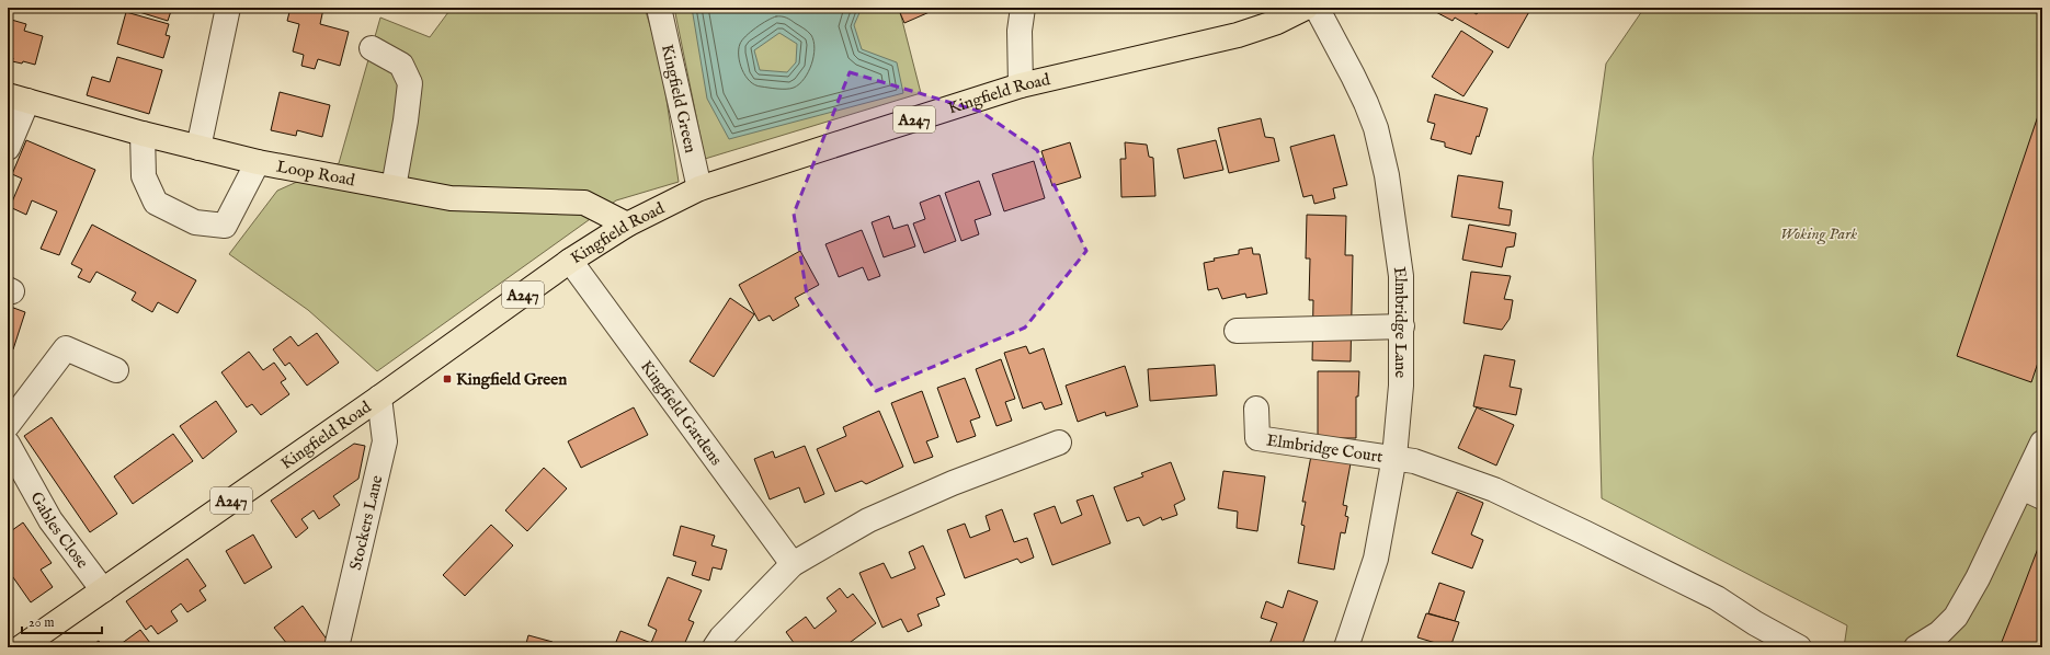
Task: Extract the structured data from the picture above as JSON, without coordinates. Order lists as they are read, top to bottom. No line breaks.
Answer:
{"streets":{"main road":["Kingfield Road","A247","Loop Road"],"street":["Kingfield Green","Elmbridge Lane","Kingfield Gardens","Elmbridge Court","Stockers Lane","Gables Close"]},"crossings":[["Kingfield Road","Kingfield Green"],["Kingfield Road","Loop Road"],["Kingfield Road","Kingfield Gardens"],["Kingfield Road","Stockers Lane"],["Kingfield Road","Gables Close"],["Elmbridge Lane","Elmbridge Court"]],"parks":["Woking Park"],"places":{"transit":["Kingfield Green"]},"scale_bar":"20 m"}
